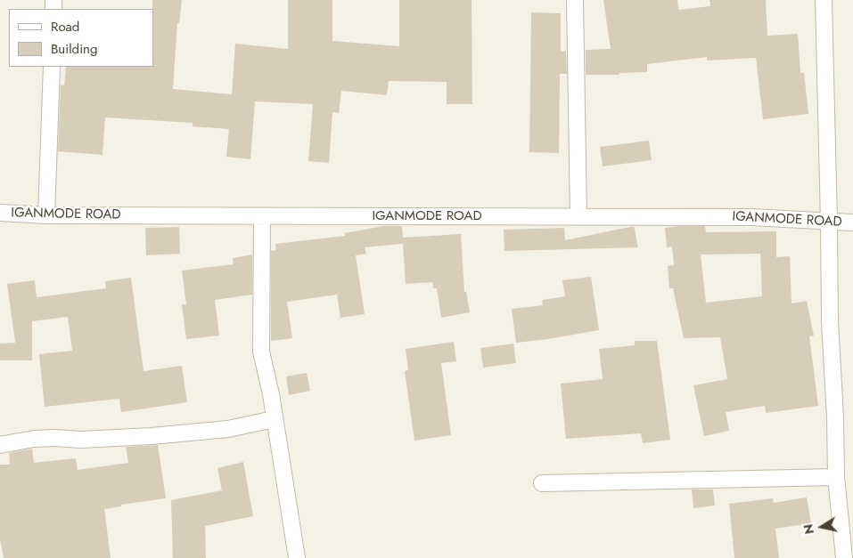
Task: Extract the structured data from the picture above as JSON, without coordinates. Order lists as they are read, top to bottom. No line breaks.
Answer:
{"streets":{"street":["IGANMODE ROAD"]},"legend":["Road","Building"],"north":"left"}
